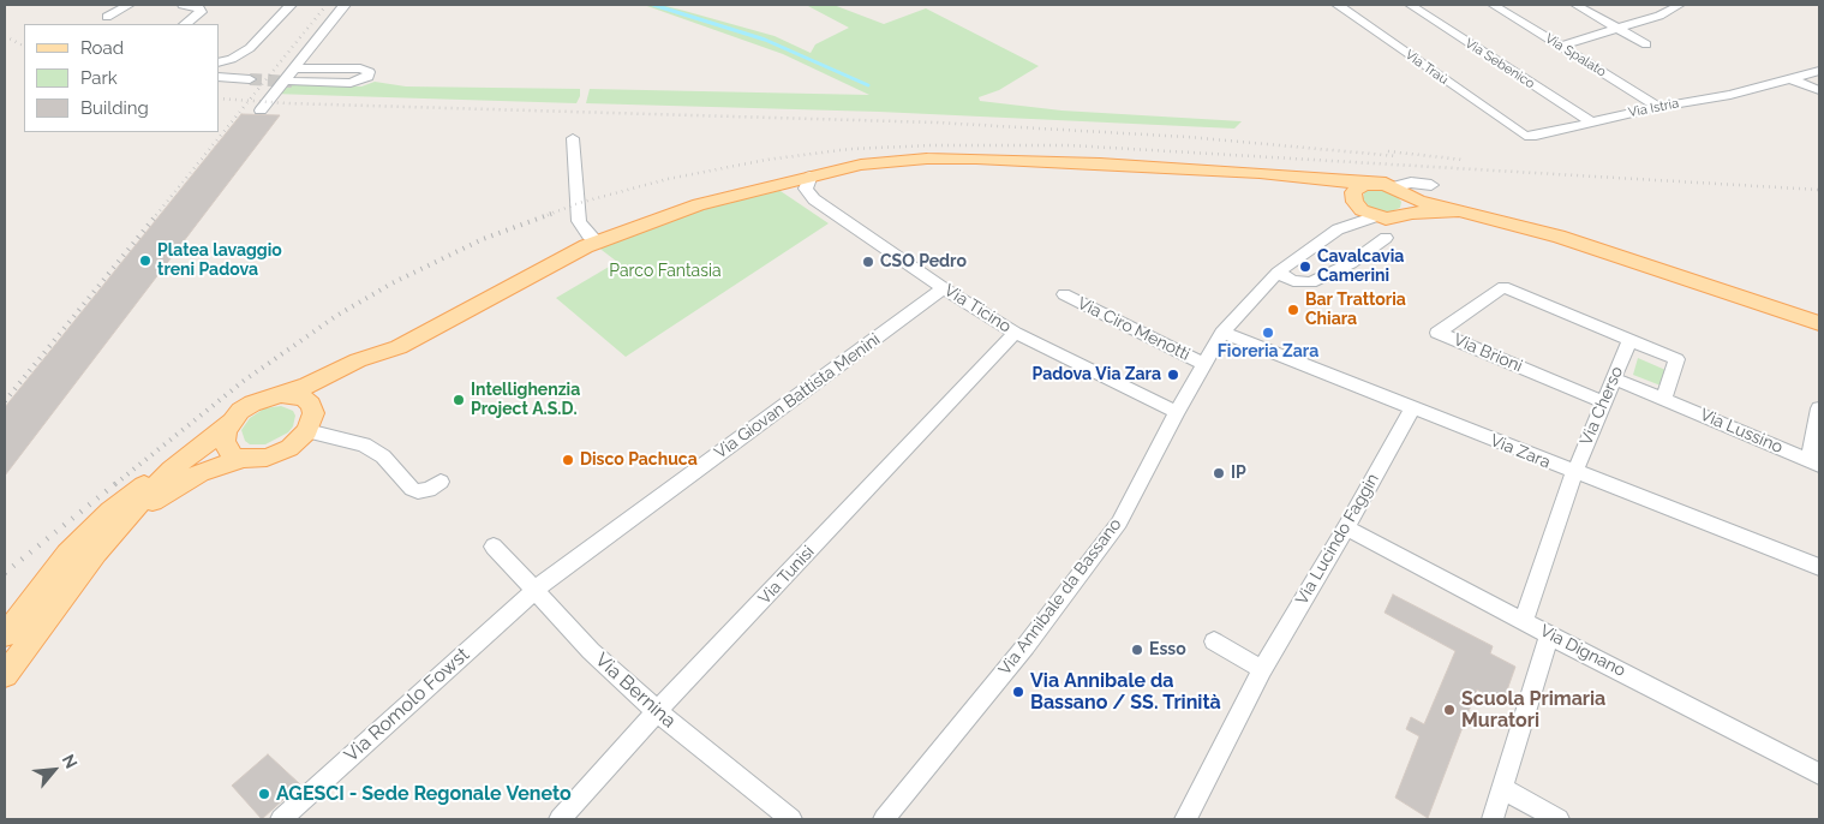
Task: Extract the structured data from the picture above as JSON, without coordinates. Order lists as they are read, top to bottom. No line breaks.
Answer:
{"streets":{"main road":["Via Annibale da Bassano"],"street":["Via Spalato","Via Sebenico","Via Traù","Via Istria","Via Ticino","Via Ciro Menotti","Via Brioni","Via Giovan Battista Menini","Via Cherso","Via Lussino","Via Zara","Via Lucindo Faggin","Via Tunisi","Via Dignano","Via Bernina","Via Romolo Fowst"]},"crossings":[["Via Spalato","Via Istria"],["Via Sebenico","Via Istria"],["Via Traù","Via Istria"],["Via Ticino","Via Giovan Battista Menini"],["Via Ticino","Via Tunisi"],["Via Ticino","Via Annibale da Bassano"],["Via Ciro Menotti","Via Annibale da Bassano"],["Via Brioni","Via Cherso"],["Via Giovan Battista Menini","Via Bernina"],["Via Giovan Battista Menini","Via Romolo Fowst"],["Via Cherso","Via Lussino"],["Via Cherso","Via Zara"],["Via Cherso","Via Dignano"],["Via Zara","Via Lucindo Faggin"],["Via Zara","Via Annibale da Bassano"],["Via Lucindo Faggin","Via Dignano"],["Via Tunisi","Via Bernina"],["Via Bernina","Via Romolo Fowst"]],"parks":["Parco Fantasia"],"places":["Platea lavaggio treni Padova","CSO Pedro","Cavalcavia Camerini","Bar Trattoria Chiara","Fioreria Zara","Padova Via Zara","Intellighenzia Project A.S.D.","Disco Pachuca","IP","Esso","Via Annibale da Bassano / SS. Trinità","Scuola Primaria Muratori","AGESCI - Sede Regonale Veneto"],"legend":["Road","Park","Building"],"north":"top right"}
